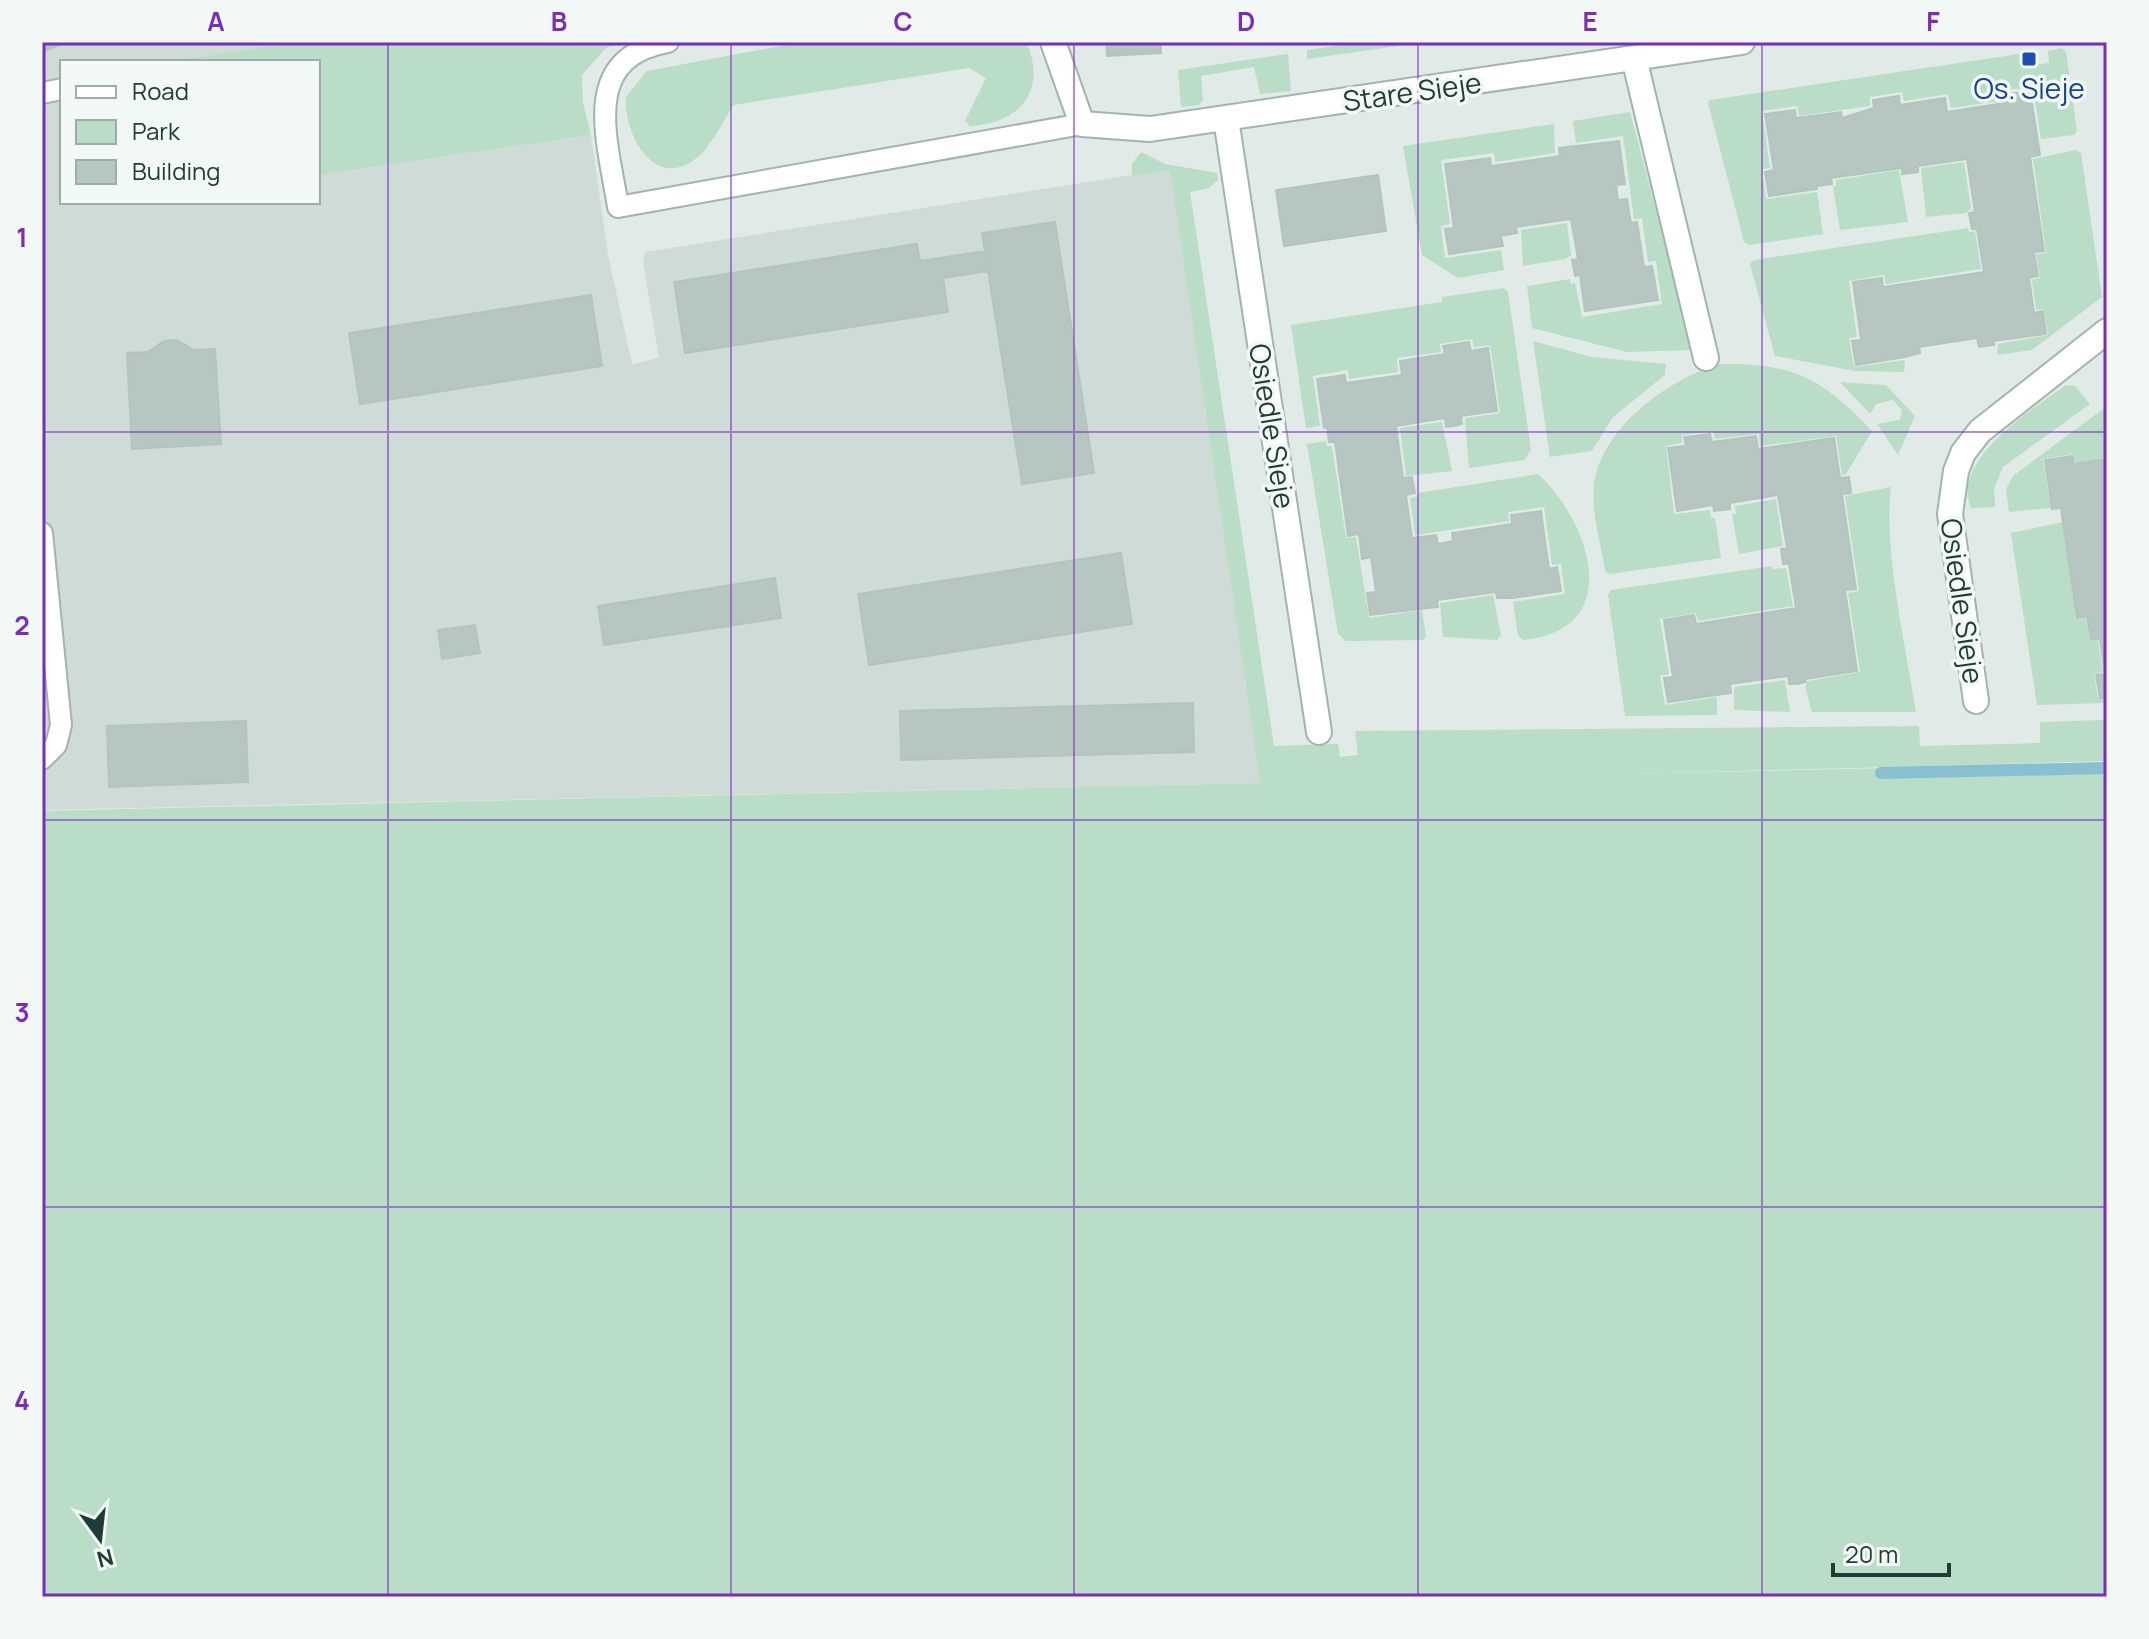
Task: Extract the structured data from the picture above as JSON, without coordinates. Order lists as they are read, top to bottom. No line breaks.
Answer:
{"streets":{"street":["Stare Sieje","Osiedle Sieje"]},"crossings":[["Stare Sieje","Osiedle Sieje"]],"places":{"transit":["Os. Sieje"]},"legend":["Road","Park","Building"],"scale_bar":"20 m","north":"bottom","grid":{"columns":["A","B","C","D","E","F"],"rows":["1","2","3","4"]}}
